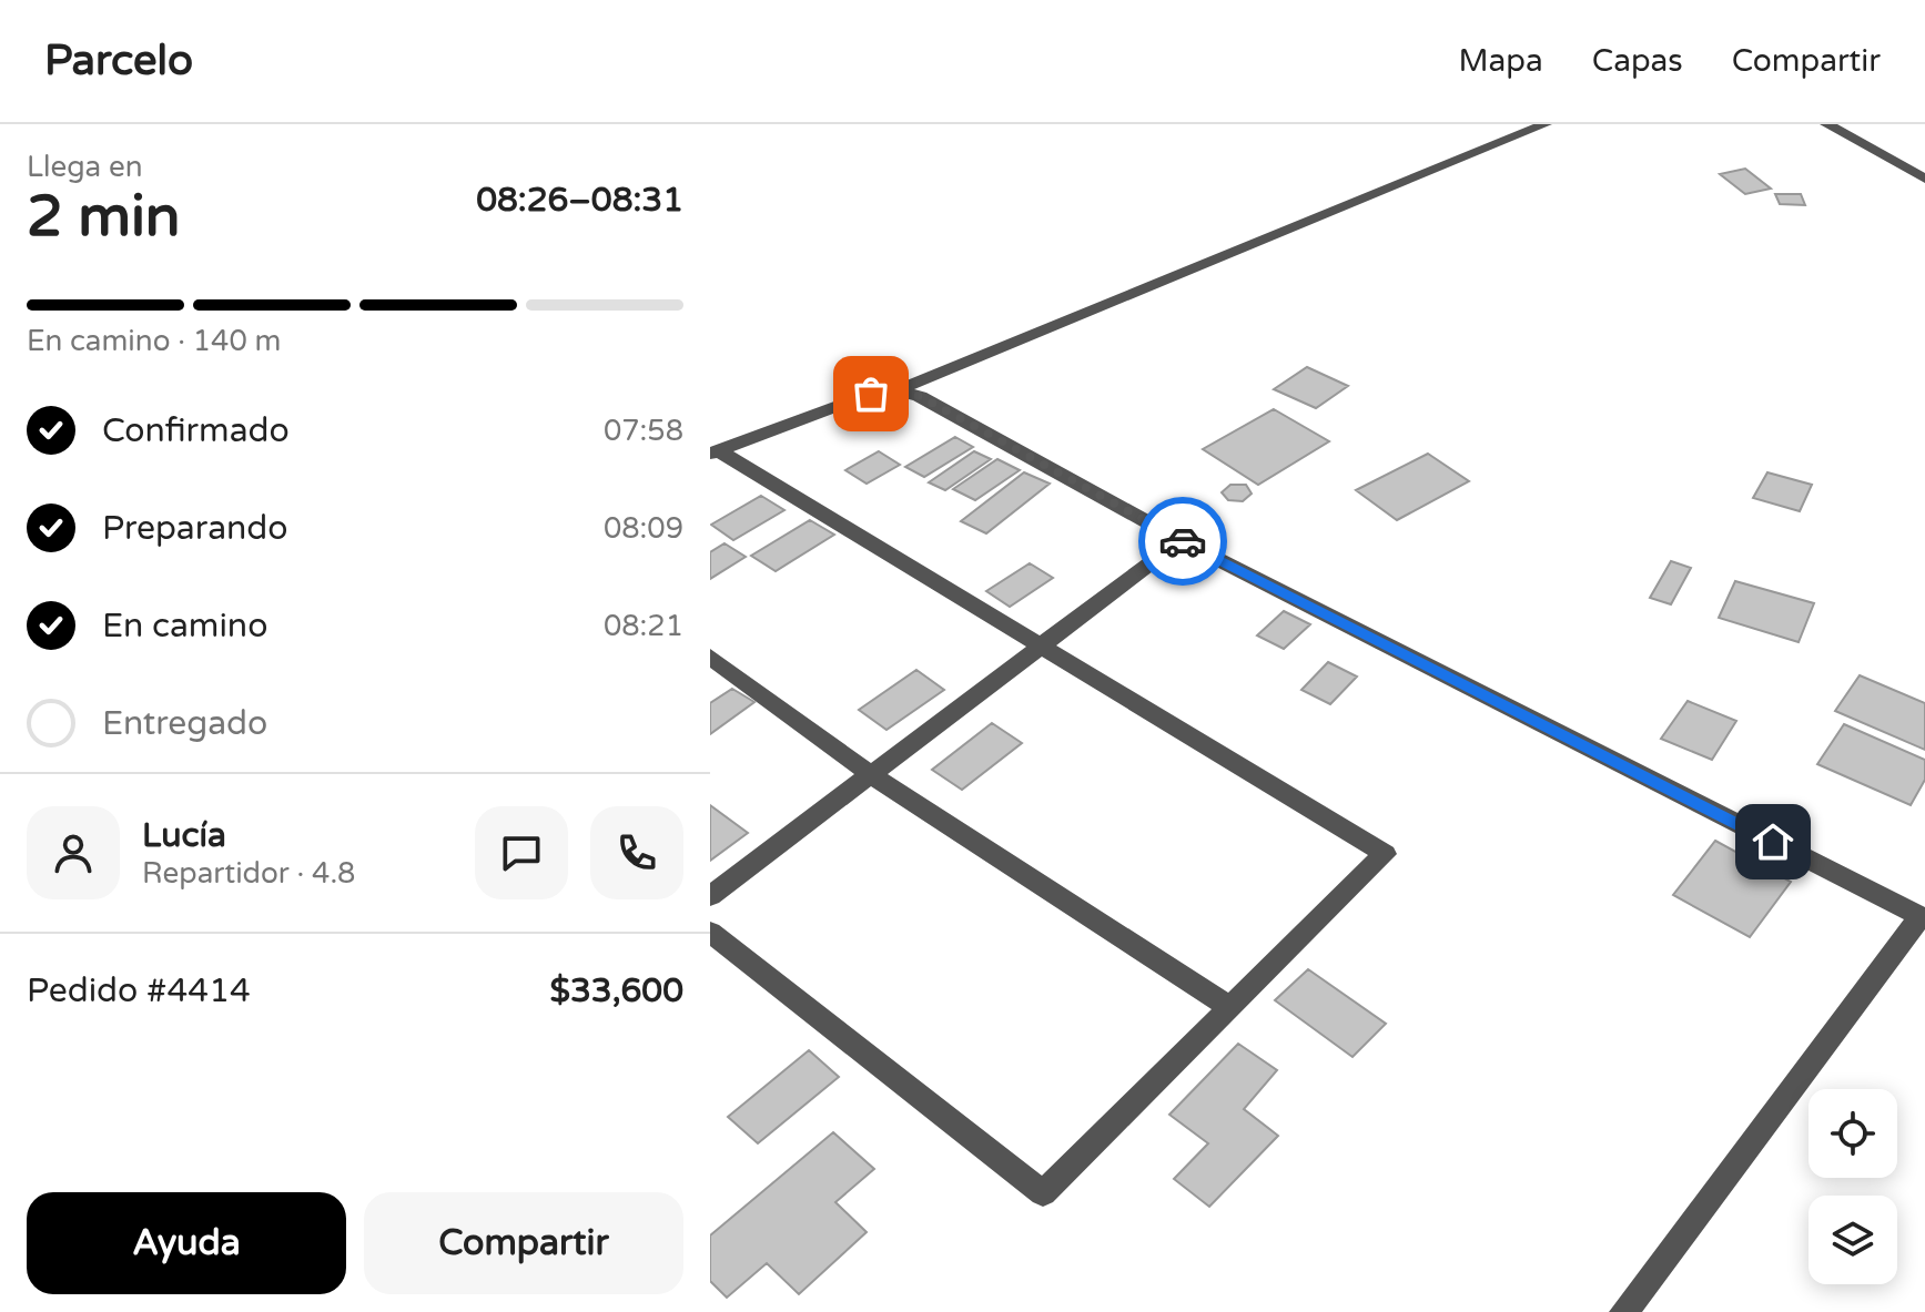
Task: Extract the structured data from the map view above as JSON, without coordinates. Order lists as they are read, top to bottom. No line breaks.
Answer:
{"page":{"header":"Parcelo","nav":["Mapa","Capas","Compartir"],"heading":["2 min","Llega en","08:26–08:31"],"panel":["Lucía","Repartidor · 4.8","Pedido #4414","$33,600"],"bar":"En camino · 140 m","list":[["Confirmado","07:58"],["Preparando","08:09"],["En camino","08:21"],"Entregado"],"buttons":["Ayuda","Compartir"]}}
